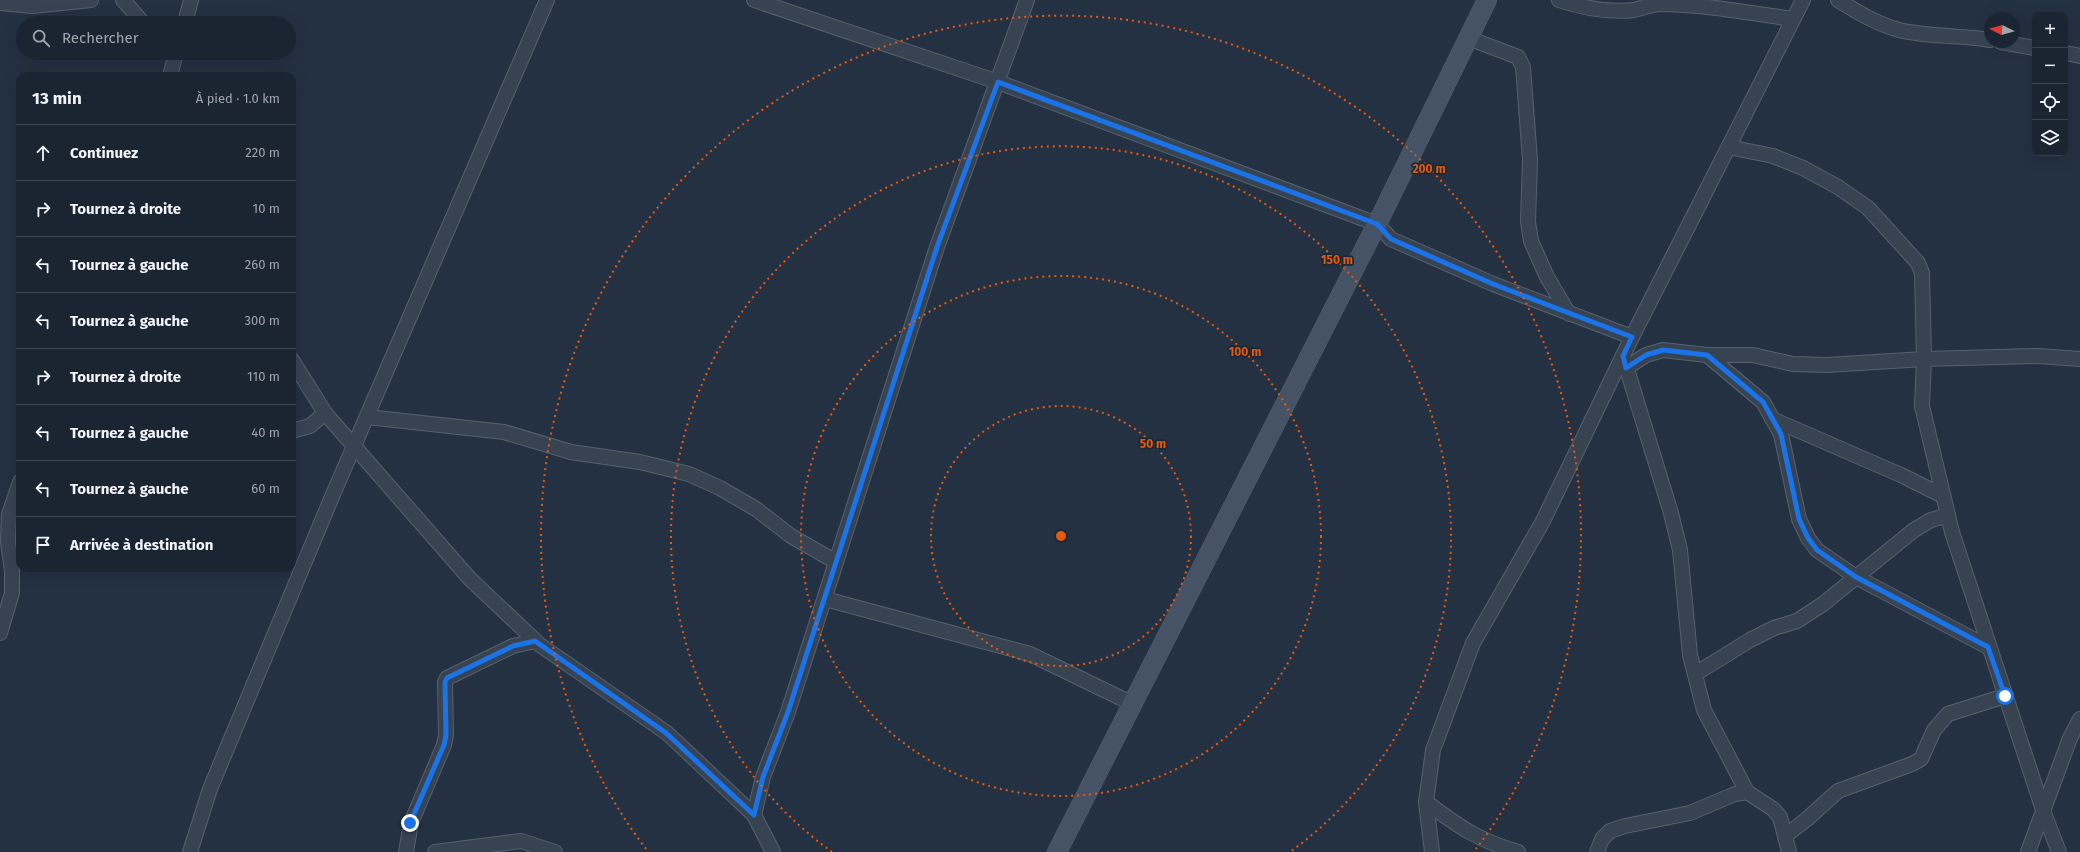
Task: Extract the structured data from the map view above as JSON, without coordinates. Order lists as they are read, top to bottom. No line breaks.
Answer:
{"north":"left","page":{"map_buttons":["+","−"],"search":"Rechercher","heading":["13 min","À pied · 1.0 km"],"list":[["Continuez","220 m"],["Tournez à droite","10 m"],["Tournez à gauche","260 m"],["Tournez à gauche","300 m"],["Tournez à droite","110 m"],["Tournez à gauche","40 m"],["Tournez à gauche","60 m"],"Arrivée à destination"]},"rings":["200 m","150 m","100 m","50 m"]}
